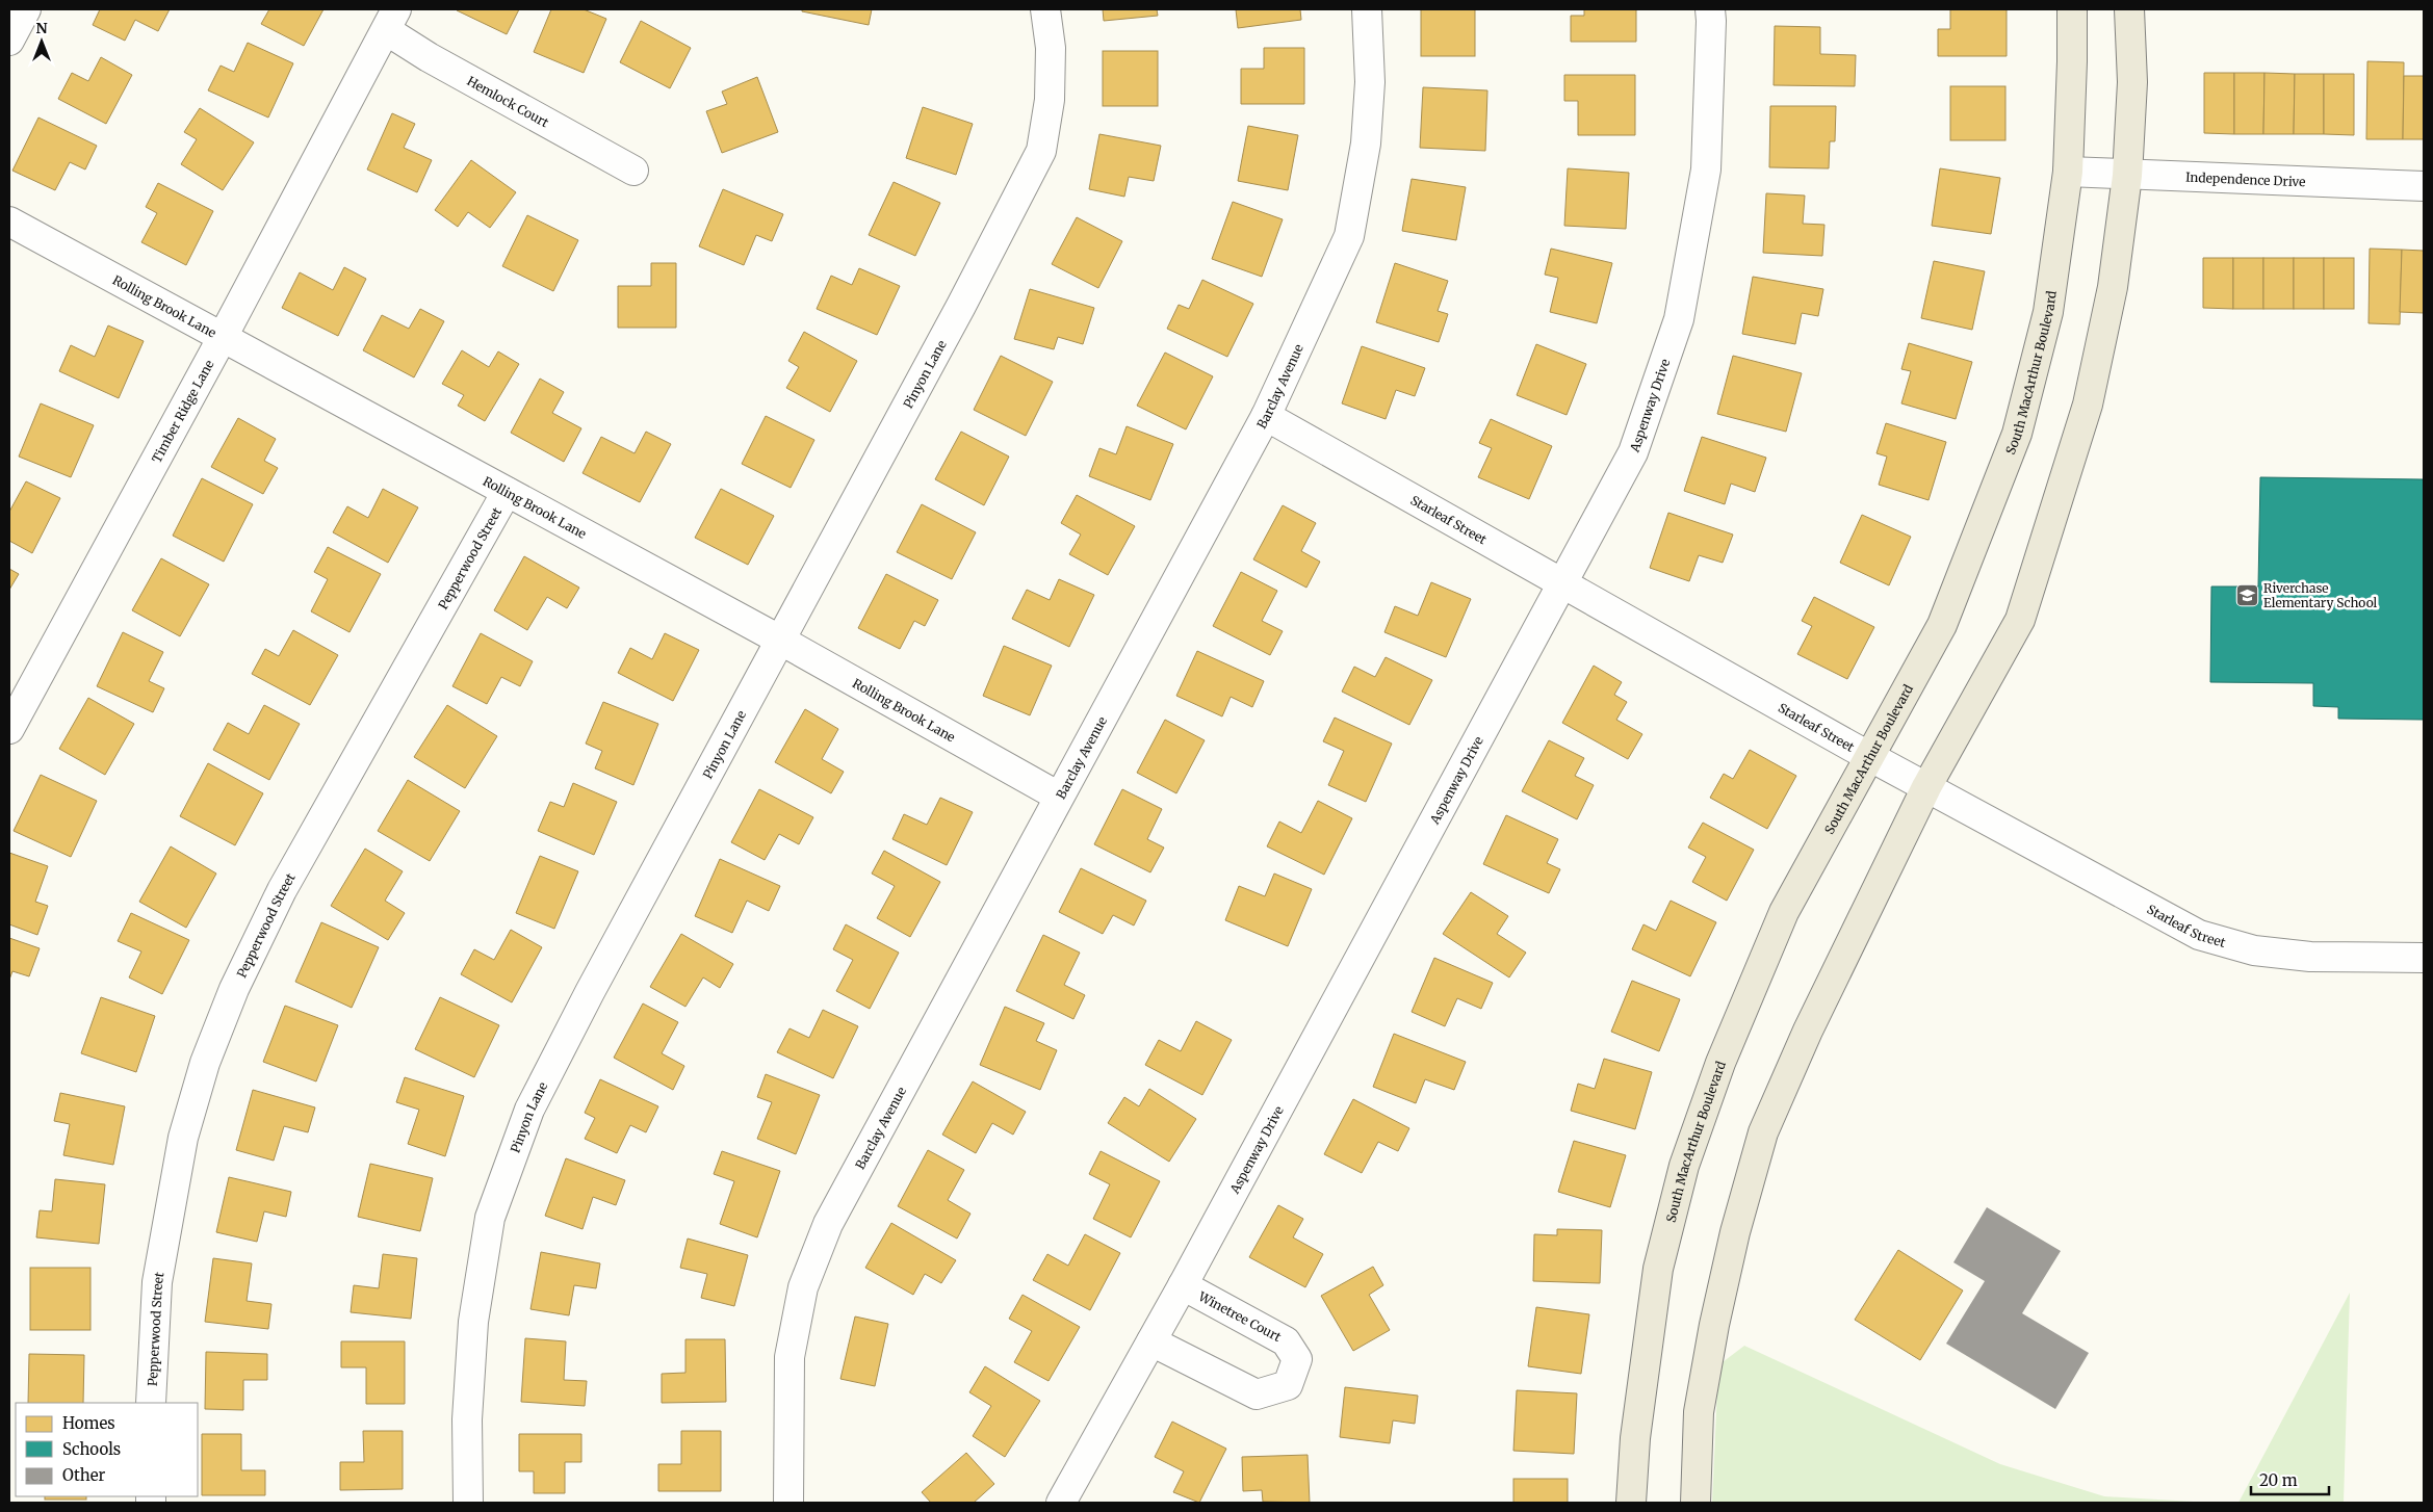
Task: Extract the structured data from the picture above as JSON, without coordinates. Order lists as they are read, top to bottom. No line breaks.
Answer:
{"streets":{"main road":["South MacArthur Boulevard"],"street":["Hemlock Court","Independence Drive","Rolling Brook Lane","Pinyon Lane","Barclay Avenue","Aspenway Drive","Timber Ridge Lane","Starleaf Street","Pepperwood Street","Winetree Court"]},"crossings":[["Hemlock Court","Timber Ridge Lane"],["Independence Drive","South MacArthur Boulevard"],["Rolling Brook Lane","Pinyon Lane"],["Rolling Brook Lane","Barclay Avenue"],["Rolling Brook Lane","Timber Ridge Lane"],["Rolling Brook Lane","Pepperwood Street"],["South MacArthur Boulevard","Starleaf Street"],["Barclay Avenue","Starleaf Street"],["Aspenway Drive","Starleaf Street"],["Aspenway Drive","Winetree Court"]],"places":{"school or university":["Riverchase Elementary School"]},"legend":["Homes","Schools","Other"],"scale_bar":"20 m","north":"top"}
